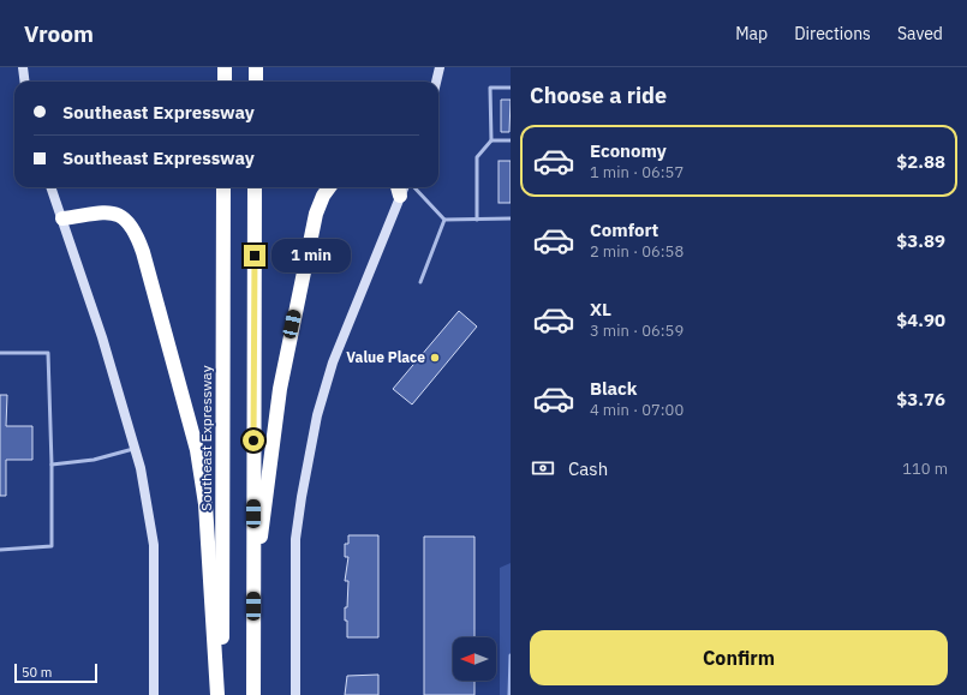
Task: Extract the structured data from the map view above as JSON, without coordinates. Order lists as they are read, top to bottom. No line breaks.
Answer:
{"streets":{"highway":["Southeast Expressway"]},"places":["Value Place"],"scale_bar":"50 m","north":"left","page":{"header":"Vroom","nav":["Map","Directions","Saved"],"heading":"Choose a ride","banner":["Southeast Expressway","Southeast Expressway"],"list":[{"name":"Economy","note":"1 min · 06:57","value":"$2.88"},{"name":"Comfort","note":"2 min · 06:58","value":"$3.89"},{"name":"XL","note":"3 min · 06:59","value":"$4.90"},{"name":"Black","note":"4 min · 07:00","value":"$3.76"}],"bubble":"1 min","pay":["Cash","110 m"],"buttons":"Confirm","scale":"50 m"}}
